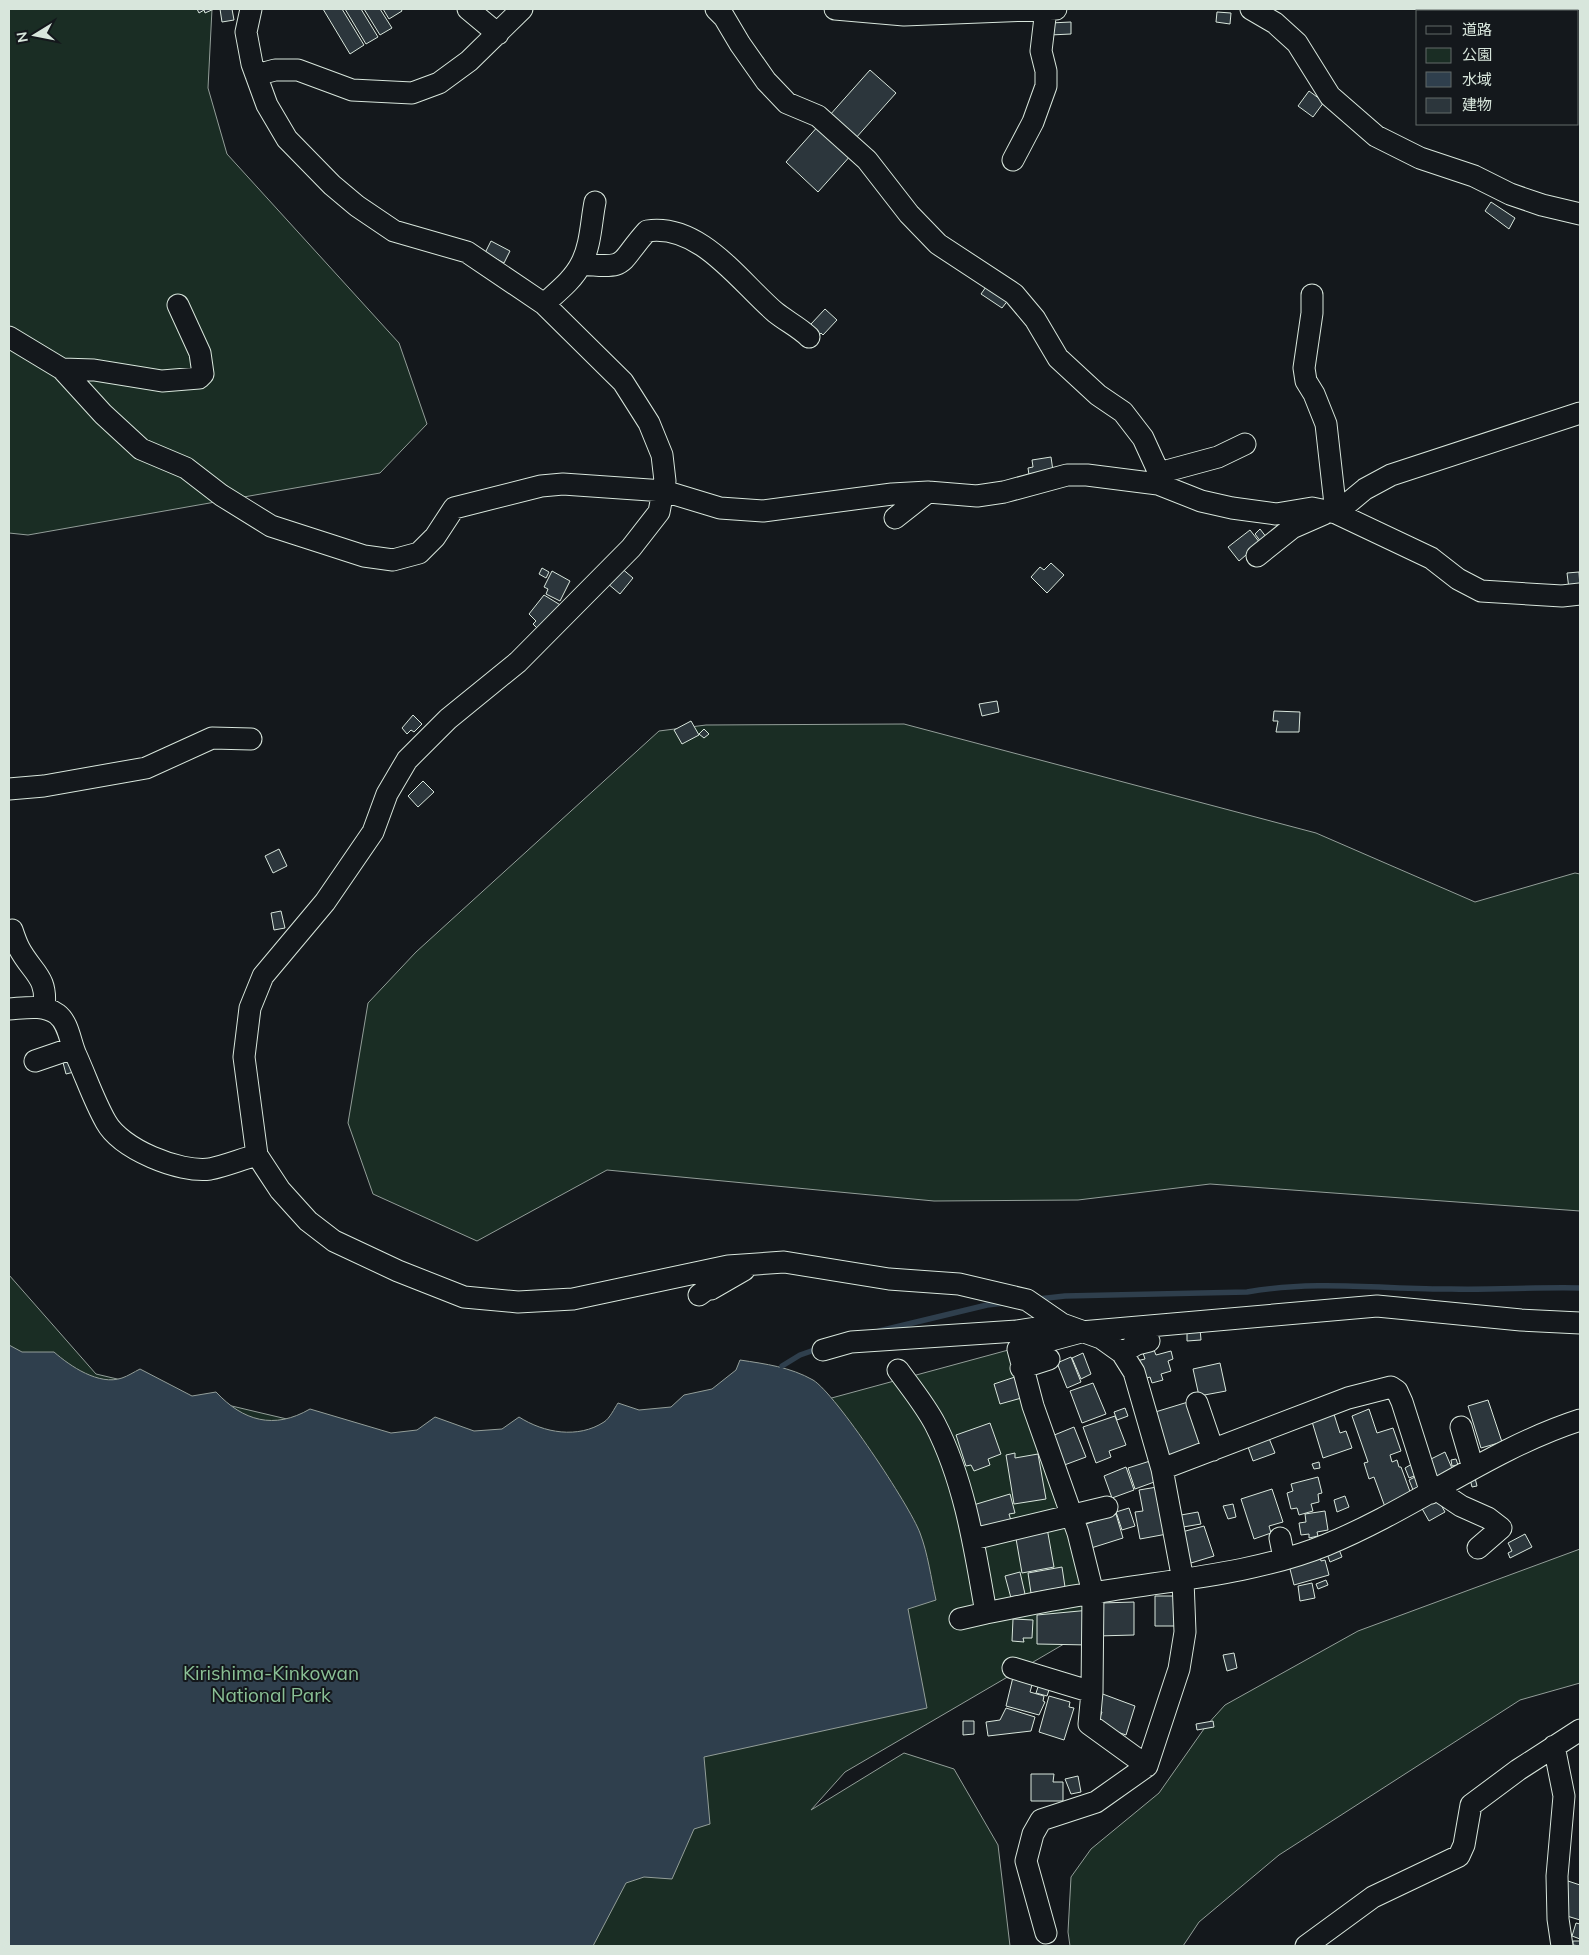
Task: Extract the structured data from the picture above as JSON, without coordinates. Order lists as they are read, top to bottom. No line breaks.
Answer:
{"parks":["Kirishima-Kinkowan National Park"],"legend":["道路","公園","水域","建物"],"north":"left"}
